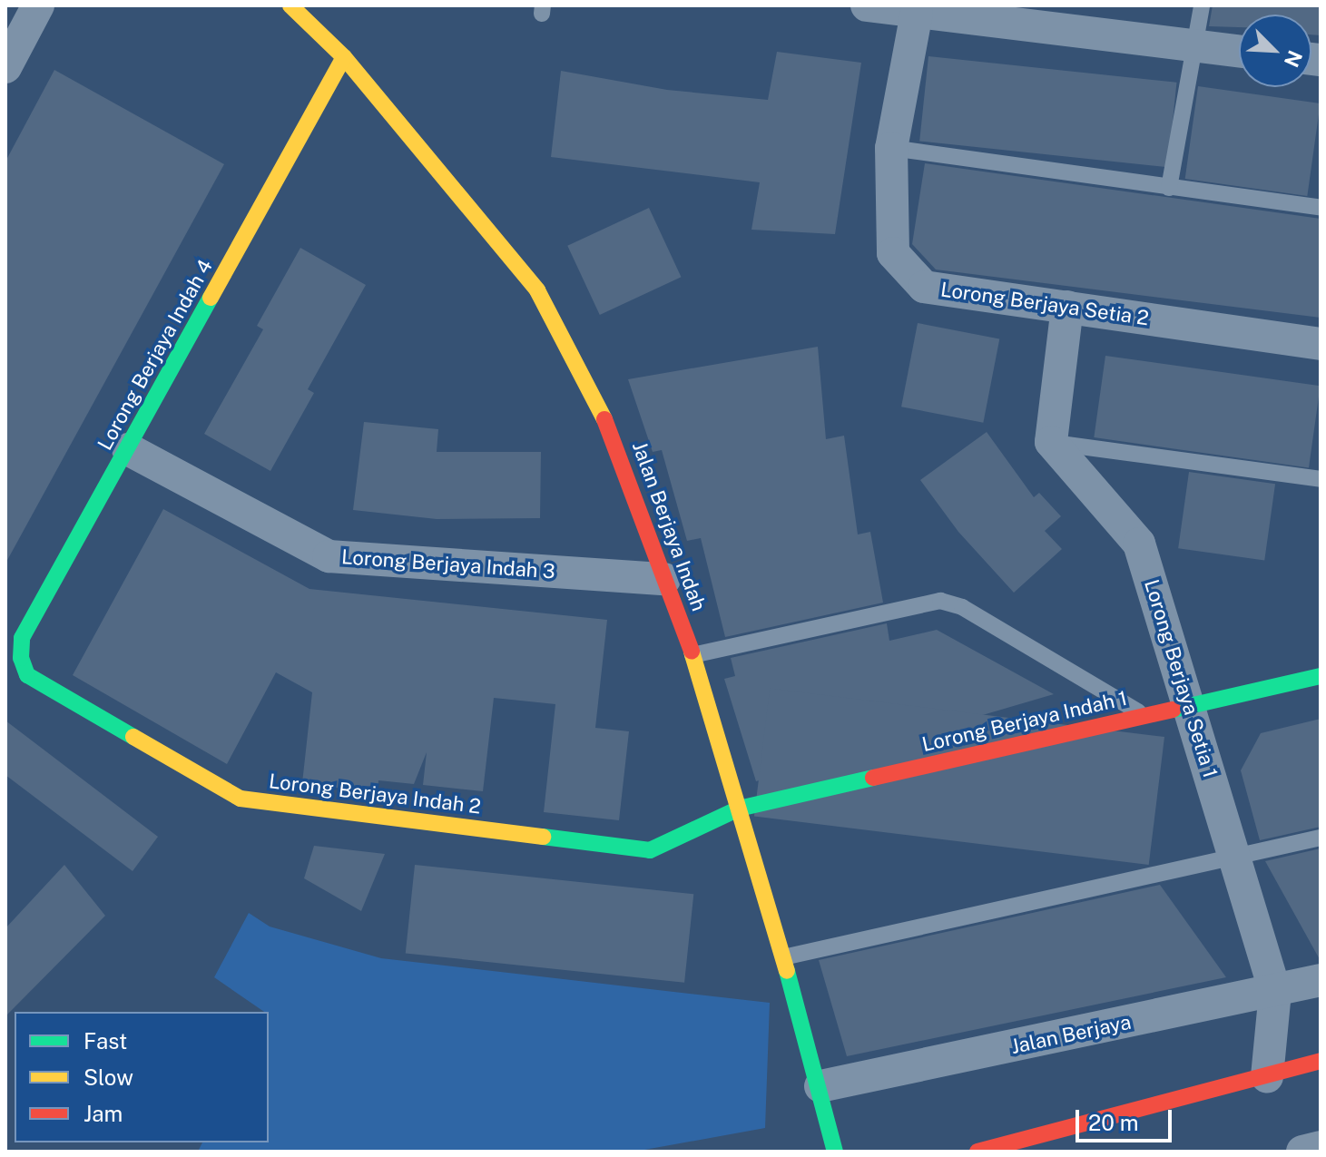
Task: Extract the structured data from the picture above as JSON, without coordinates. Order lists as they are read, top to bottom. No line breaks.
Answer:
{"streets":{"street":["Lorong Berjaya Setia 2","Lorong Berjaya Indah 4","Jalan Berjaya Indah","Lorong Berjaya Indah 3","Lorong Berjaya Setia 1","Lorong Berjaya Indah 1","Lorong Berjaya Indah 2","Jalan Berjaya"]},"crossings":[["Lorong Berjaya Indah 4","Jalan Berjaya Indah"],["Lorong Berjaya Indah 4","Lorong Berjaya Indah 3"],["Lorong Berjaya Indah 4","Lorong Berjaya Indah 2"],["Jalan Berjaya Indah","Lorong Berjaya Indah 3"],["Jalan Berjaya Indah","Lorong Berjaya Indah 1"],["Jalan Berjaya Indah","Lorong Berjaya Indah 2"],["Jalan Berjaya Indah","Jalan Berjaya"],["Lorong Berjaya Setia 1","Lorong Berjaya Indah 1"],["Lorong Berjaya Setia 1","Jalan Berjaya"],["Lorong Berjaya Indah 1","Lorong Berjaya Indah 2"]],"legend":["Fast","Slow","Jam"],"scale_bar":"20 m","north":"bottom right"}
